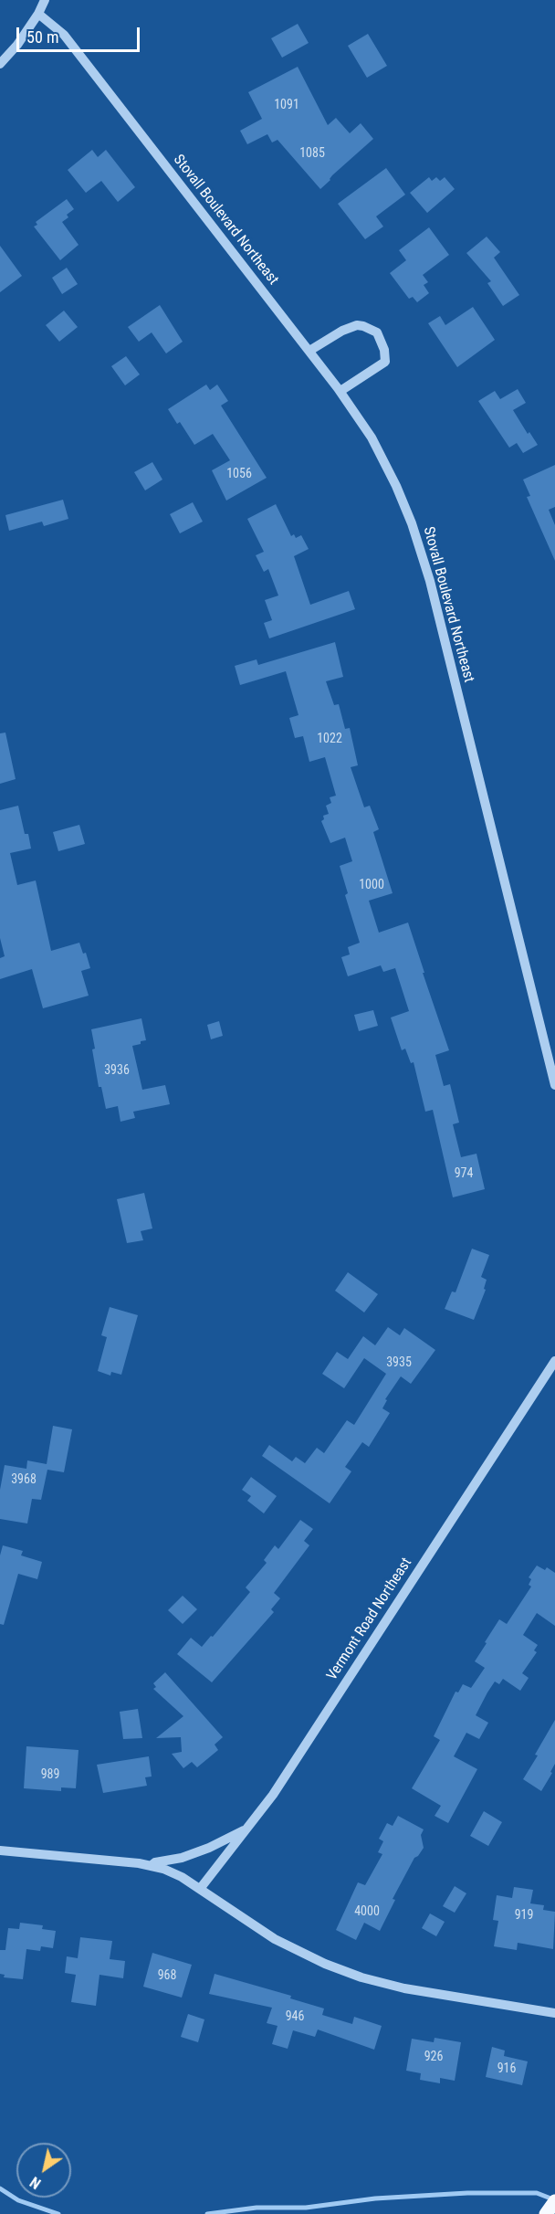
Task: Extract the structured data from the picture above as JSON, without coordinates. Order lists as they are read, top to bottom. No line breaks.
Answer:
{"streets":{"street":["Stovall Boulevard Northeast","Vermont Road Northeast"]},"house_numbers":["1091","1085","1056","1022","1000","3936","974","3935","3968","989","4000","919","968","946","926","916"],"scale_bar":"50 m","north":"bottom left"}
